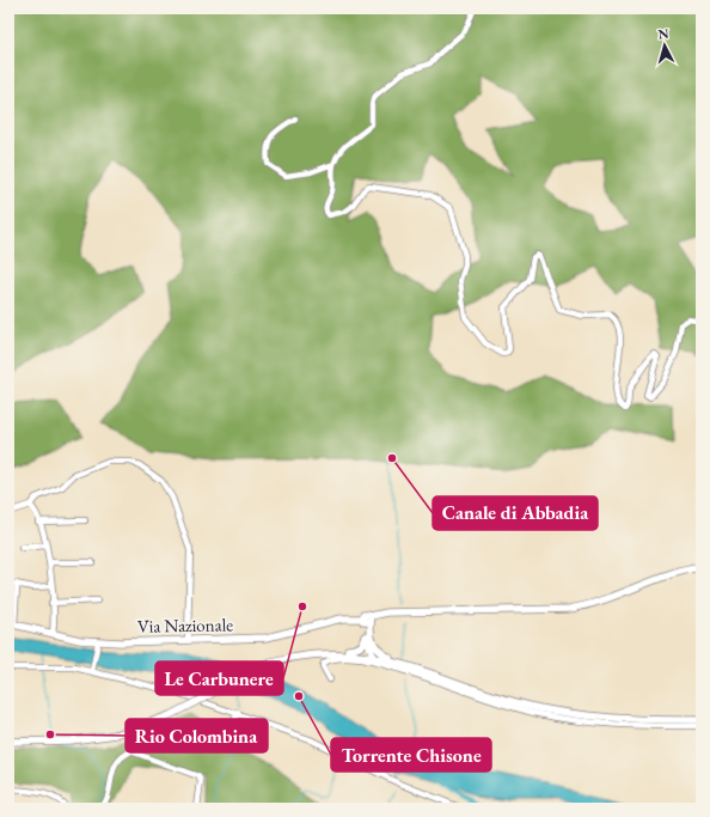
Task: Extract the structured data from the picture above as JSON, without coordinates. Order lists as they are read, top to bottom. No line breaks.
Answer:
{"streets":{"main road":["Via Nazionale"]},"places":["Canale di Abbadia","Le Carbunere","Torrente Chisone","Rio Colombina"],"north":"top"}
